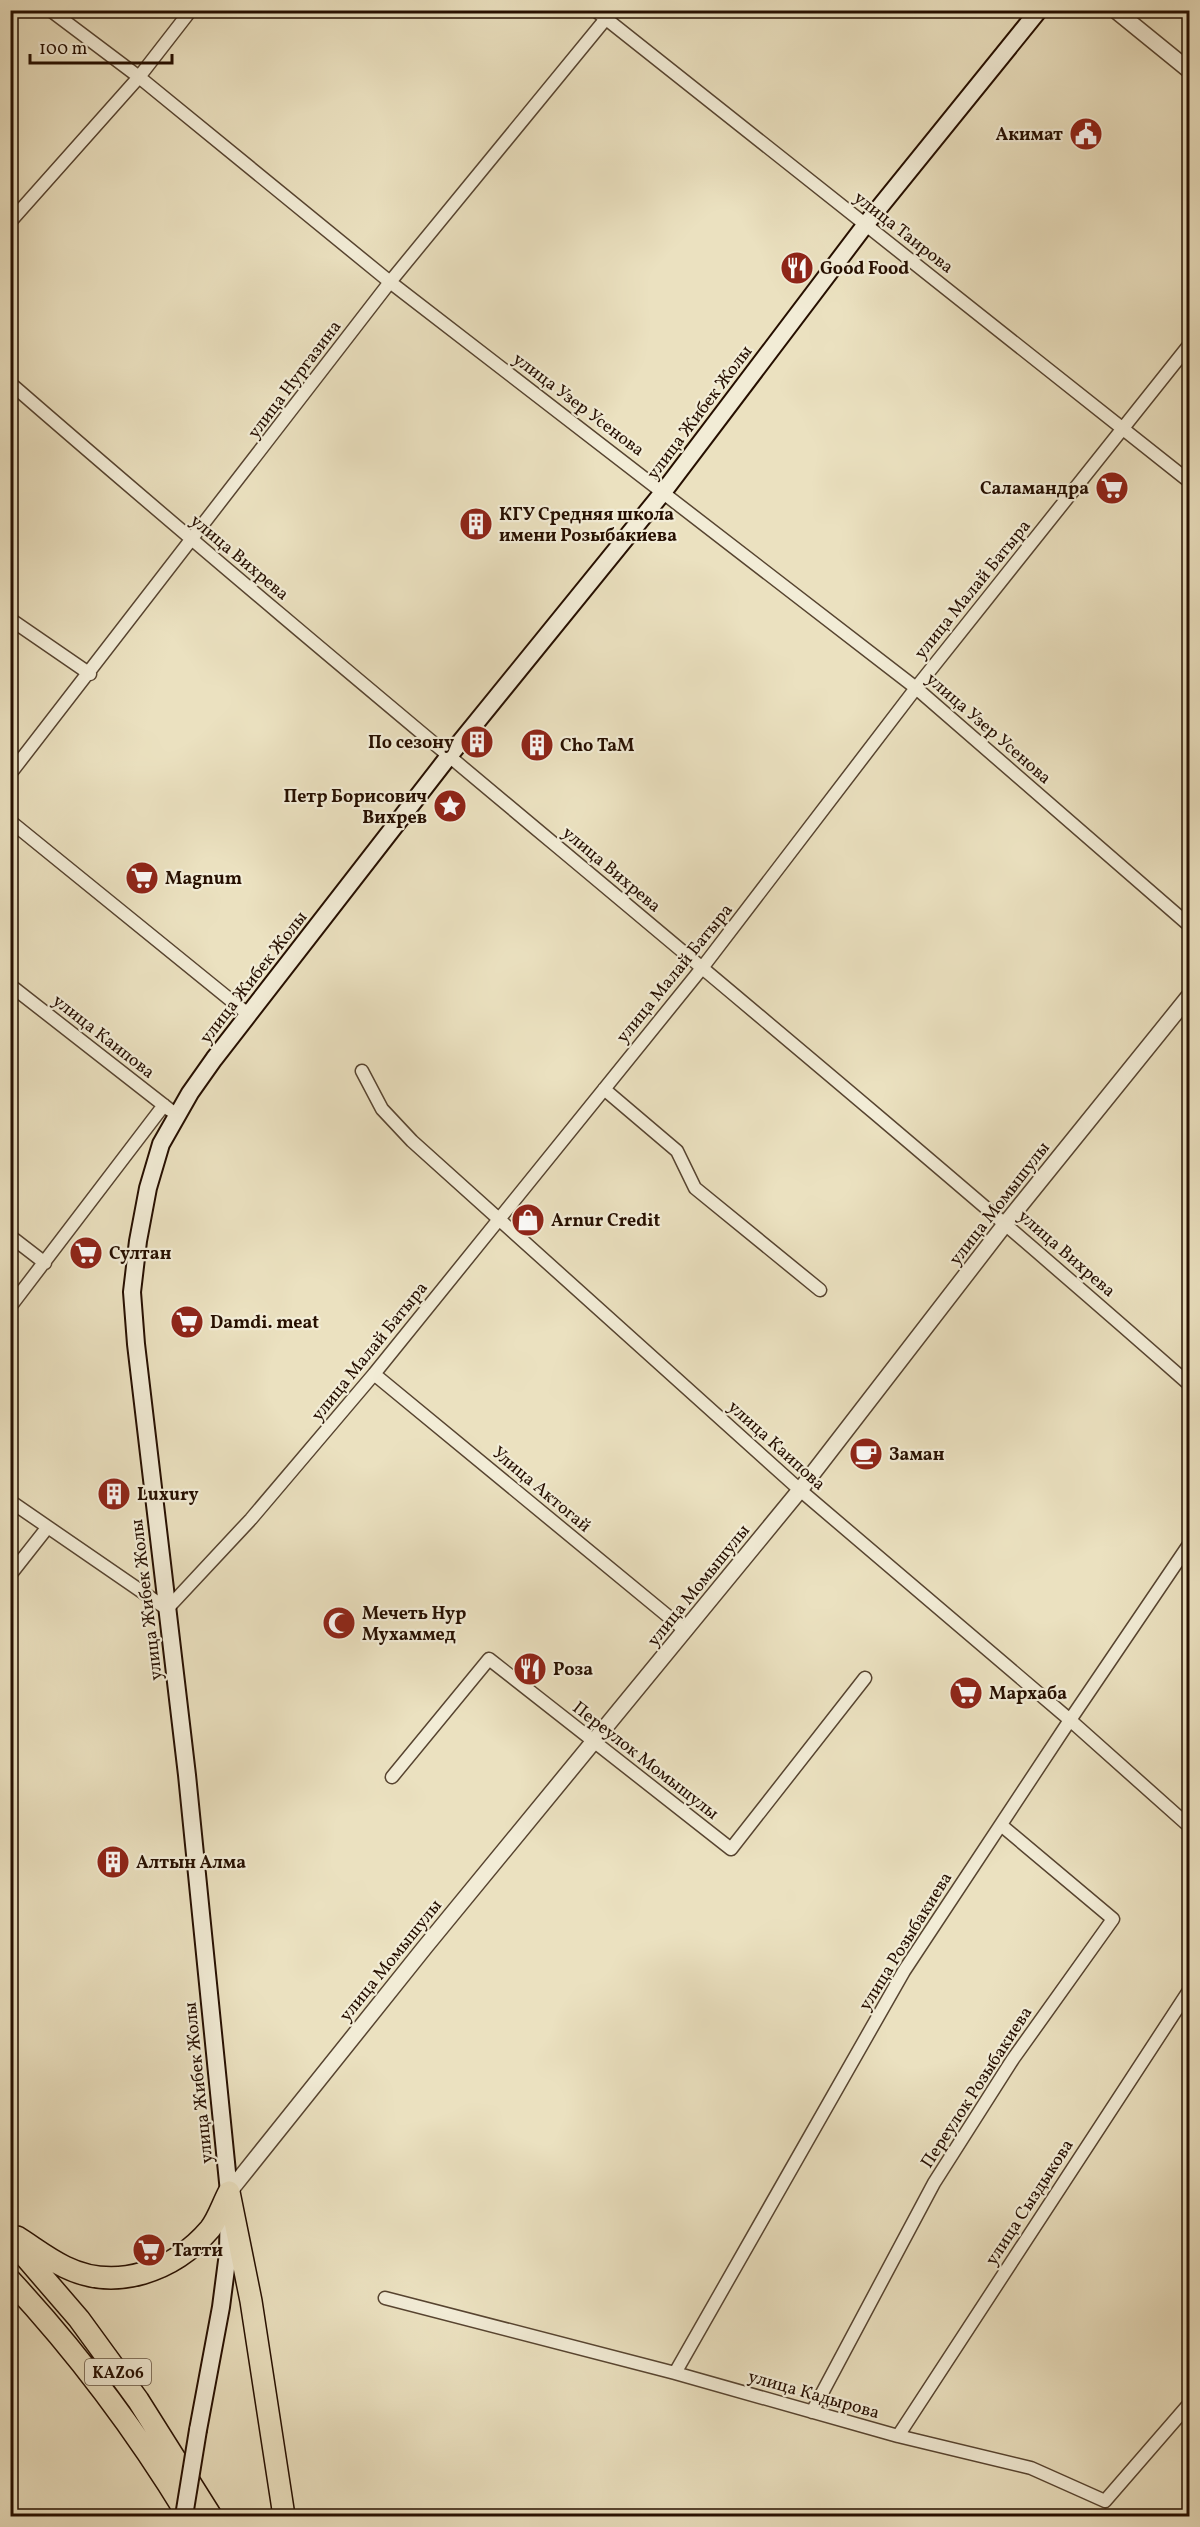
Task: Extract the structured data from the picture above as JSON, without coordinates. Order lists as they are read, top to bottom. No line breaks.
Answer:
{"streets":{"highway":["KAZ06"],"main road":["улица Жибек Жолы"],"street":["улица Таирова","улица Нургазина","улица Узер Усенова","улица Вихрева","улица Малай Батыра","улица Каипова","улица Момышулы","Улица Актогай","Переулок Момышулы","улица Розыбакиева","Переулок Розыбакиева","улица Сыздыкова","улица Кадырова"]},"crossings":[["улица Таирова","улица Нургазина"],["улица Таирова","улица Жибек Жолы"],["улица Таирова","улица Малай Батыра"],["улица Нургазина","улица Узер Усенова"],["улица Нургазина","улица Вихрева"],["улица Узер Усенова","улица Жибек Жолы"],["улица Узер Усенова","улица Малай Батыра"],["улица Жибек Жолы","улица Вихрева"],["улица Жибек Жолы","улица Малай Батыра"],["улица Жибек Жолы","улица Каипова"],["улица Жибек Жолы","улица Момышулы"],["улица Жибек Жолы","KAZ06"],["улица Вихрева","улица Малай Батыра"],["улица Вихрева","улица Момышулы"],["улица Малай Батыра","улица Каипова"],["улица Малай Батыра","Улица Актогай"],["улица Каипова","улица Момышулы"],["улица Каипова","улица Розыбакиева"],["улица Момышулы","Улица Актогай"],["улица Момышулы","Переулок Момышулы"],["улица Розыбакиева","Переулок Розыбакиева"],["улица Розыбакиева","улица Кадырова"],["Переулок Розыбакиева","улица Кадырова"],["улица Сыздыкова","улица Кадырова"]],"places":{"public building":["Акимат"],"restaurant":["Good Food","Роза"],"supermarket":["Саламандра","Magnum","Султан","Damdi. meat","Мархаба","Татти"],"building":["КГУ Средняя школа имени Розыбакиева","По сезону","Cho TaM","Luxury","Алтын Алма"],"place":["Петр Борисович Вихрев"],"shop":["Arnur Credit"],"cafe":["Заман"],"mosque":["Мечеть Нур Мухаммед"]},"scale_bar":"100 m"}
